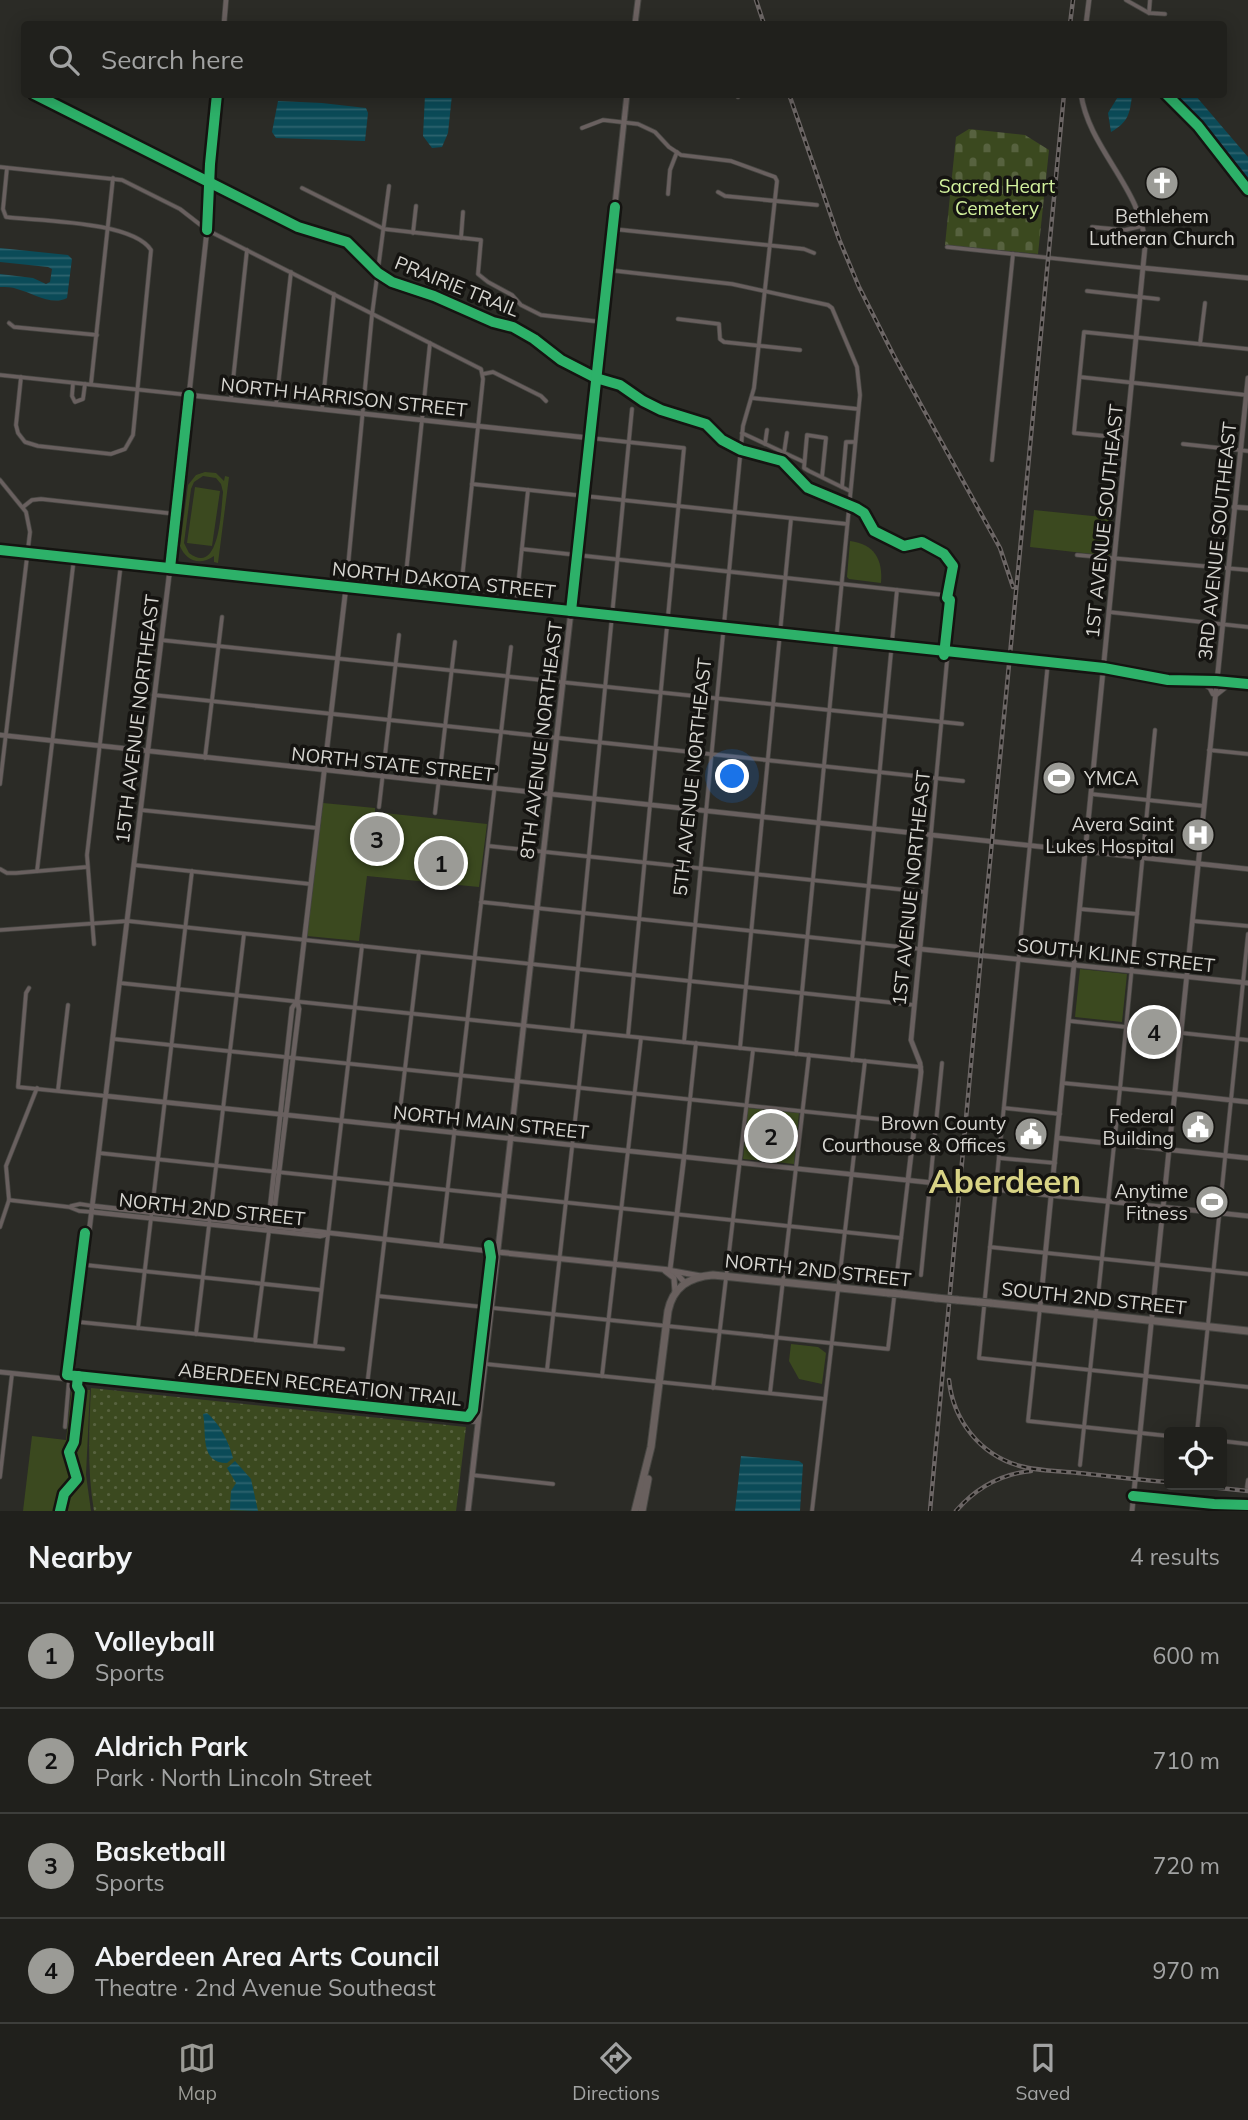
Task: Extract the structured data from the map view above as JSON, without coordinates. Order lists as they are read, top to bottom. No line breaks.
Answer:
{"streets":{"main road":["8TH AVENUE NORTHEAST","NORTH 2ND STREET","SOUTH 2ND STREET"],"street":["NORTH HARRISON STREET","1ST AVENUE SOUTHEAST","3RD AVENUE SOUTHEAST","NORTH DAKOTA STREET","15TH AVENUE NORTHEAST","NORTH STATE STREET","5TH AVENUE NORTHEAST","1ST AVENUE NORTHEAST","SOUTH KLINE STREET","NORTH MAIN STREET"],"cycle path":["PRAIRIE TRAIL","ABERDEEN RECREATION TRAIL"]},"crossings":[["NORTH HARRISON STREET","15TH AVENUE NORTHEAST"],["NORTH HARRISON STREET","8TH AVENUE NORTHEAST"],["1ST AVENUE SOUTHEAST","NORTH DAKOTA STREET"],["1ST AVENUE SOUTHEAST","NORTH STATE STREET"],["1ST AVENUE SOUTHEAST","SOUTH KLINE STREET"],["1ST AVENUE SOUTHEAST","NORTH MAIN STREET"],["1ST AVENUE SOUTHEAST","SOUTH 2ND STREET"],["3RD AVENUE SOUTHEAST","NORTH DAKOTA STREET"],["3RD AVENUE SOUTHEAST","NORTH STATE STREET"],["3RD AVENUE SOUTHEAST","SOUTH KLINE STREET"],["3RD AVENUE SOUTHEAST","NORTH MAIN STREET"],["3RD AVENUE SOUTHEAST","SOUTH 2ND STREET"],["NORTH DAKOTA STREET","15TH AVENUE NORTHEAST"],["NORTH DAKOTA STREET","8TH AVENUE NORTHEAST"],["NORTH DAKOTA STREET","5TH AVENUE NORTHEAST"],["NORTH DAKOTA STREET","1ST AVENUE NORTHEAST"],["15TH AVENUE NORTHEAST","NORTH STATE STREET"],["15TH AVENUE NORTHEAST","NORTH MAIN STREET"],["15TH AVENUE NORTHEAST","NORTH 2ND STREET"],["8TH AVENUE NORTHEAST","NORTH STATE STREET"],["8TH AVENUE NORTHEAST","NORTH MAIN STREET"],["8TH AVENUE NORTHEAST","NORTH 2ND STREET"],["NORTH STATE STREET","5TH AVENUE NORTHEAST"],["NORTH STATE STREET","1ST AVENUE NORTHEAST"],["1ST AVENUE NORTHEAST","SOUTH KLINE STREET"],["1ST AVENUE NORTHEAST","NORTH MAIN STREET"],["NORTH 2ND STREET","SOUTH 2ND STREET"]],"districts":["Aberdeen"],"parks":["Sacred Heart Cemetery"],"places":{"church":["Bethlehem Lutheran Church"],"sports":["YMCA","Anytime Fitness"],"hospital":["Avera Saint Lukes Hospital"],"public building":["Federal Building","Brown County Courthouse & Offices"]},"page":{"search":"Search here","pins":["3","1","4","2"],"heading":["Nearby","4 results"],"list":[{"mark":"1","name":"Volleyball","note":"Sports","value":"600 m"},{"mark":"2","name":"Aldrich Park","note":"Park · North Lincoln Street","value":"710 m"},{"mark":"3","name":"Basketball","note":"Sports","value":"720 m"},{"mark":"4","name":"Aberdeen Area Arts Council","note":"Theatre · 2nd Avenue Southeast","value":"970 m"}],"nav":["Map","Directions","Saved"]}}
